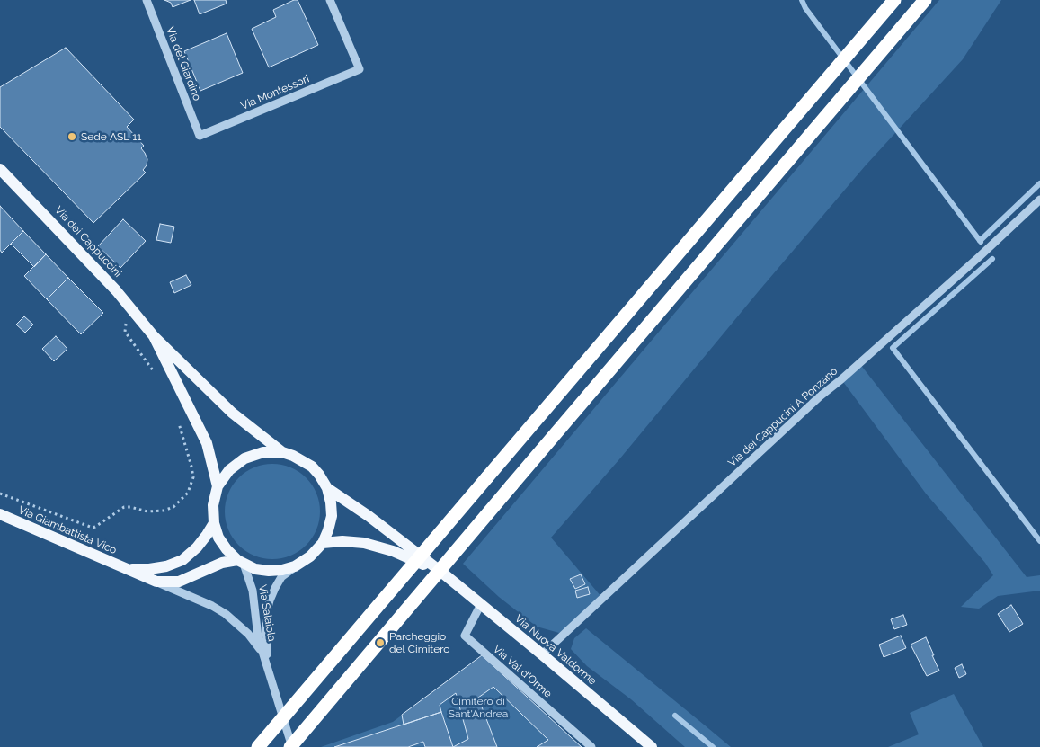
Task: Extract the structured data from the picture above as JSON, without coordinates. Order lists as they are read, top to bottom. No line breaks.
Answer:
{"streets":{"main road":["Via dei Cappuccini","Via Giambattista Vico","Via Nuova Valdorme"],"street":["Via del Giardino","Via Montessori","Via dei Cappucini A Ponzano","Via Salaiola","Via Val d'Orme"]},"crossings":[["Via del Giardino","Via Montessori"],["Via dei Cappuccini","Via Giambattista Vico"],["Via dei Cappuccini","Via Salaiola"],["Via dei Cappuccini","Via Nuova Valdorme"],["Via dei Cappucini A Ponzano","Via Nuova Valdorme"],["Via Giambattista Vico","Via Salaiola"],["Via Giambattista Vico","Via Nuova Valdorme"],["Via Salaiola","Via Nuova Valdorme"],["Via Nuova Valdorme","Via Val d'Orme"]],"parks":["Cimitero di Sant'Andrea"],"places":["Sede ASL 11","Parcheggio del Cimitero"]}
